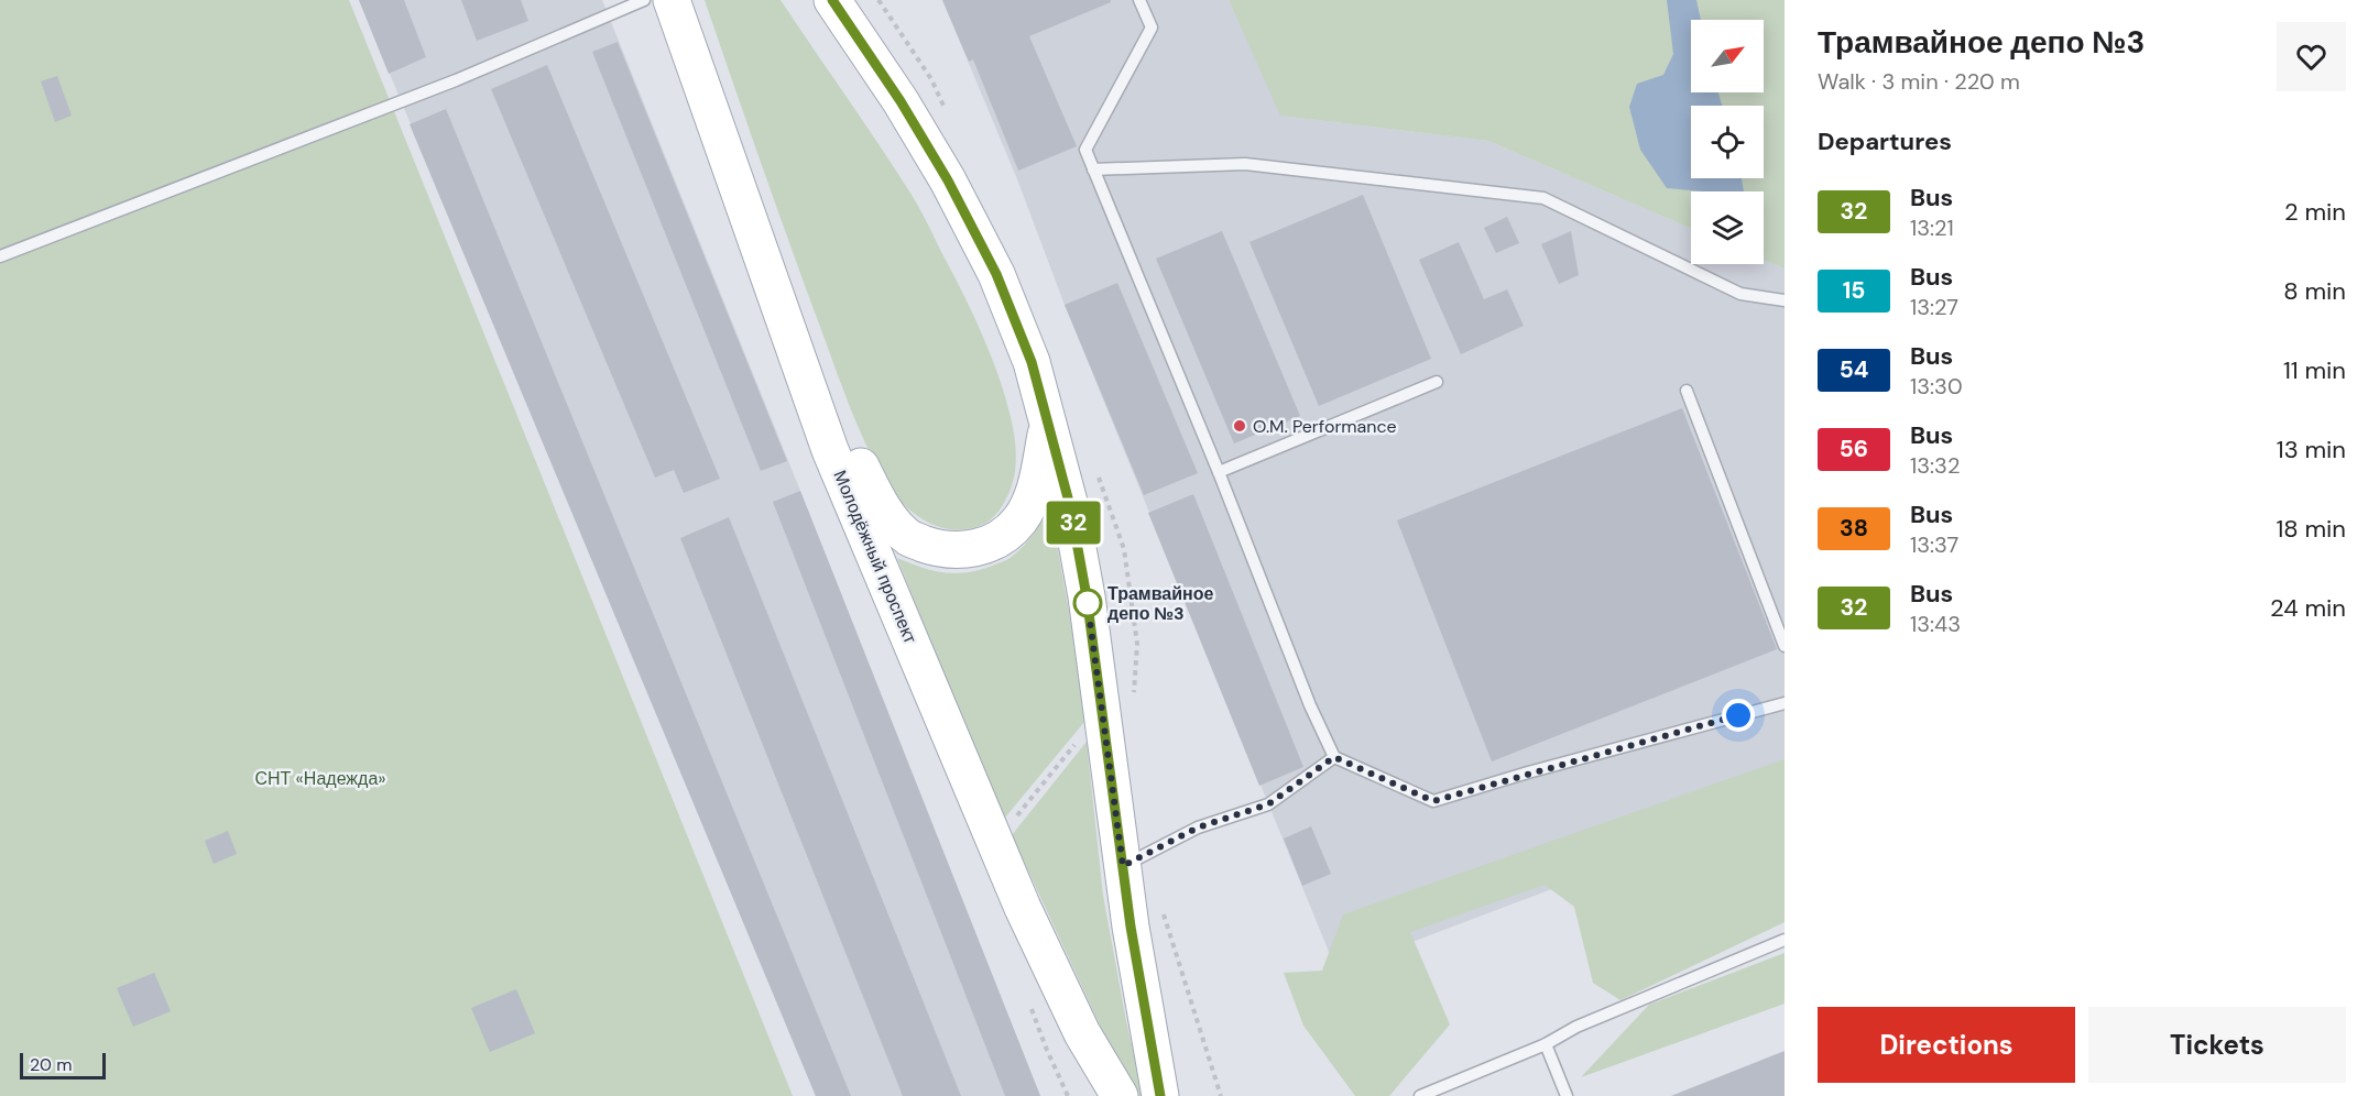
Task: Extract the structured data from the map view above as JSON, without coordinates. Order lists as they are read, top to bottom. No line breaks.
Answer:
{"streets":{"main road":["Молодёжный проспект"]},"parks":["СНТ «Надежда»"],"places":["O.M. Performance","Трамвайное депо №3"],"lines":["bus line 32"],"scale_bar":"20 m","north":"top right","page":{"on_map":"32","heading":[["Трамвайное депо №3","Walk · 3 min · 220 m"],"Departures"],"list":[{"mark":"32","name":"Bus","note":"13:21","value":"2 min"},{"mark":"15","name":"Bus","note":"13:27","value":"8 min"},{"mark":"54","name":"Bus","note":"13:30","value":"11 min"},{"mark":"56","name":"Bus","note":"13:32","value":"13 min"},{"mark":"38","name":"Bus","note":"13:37","value":"18 min"},{"mark":"32","name":"Bus","note":"13:43","value":"24 min"}],"buttons":["Directions","Tickets"],"scale":"20 m"}}
